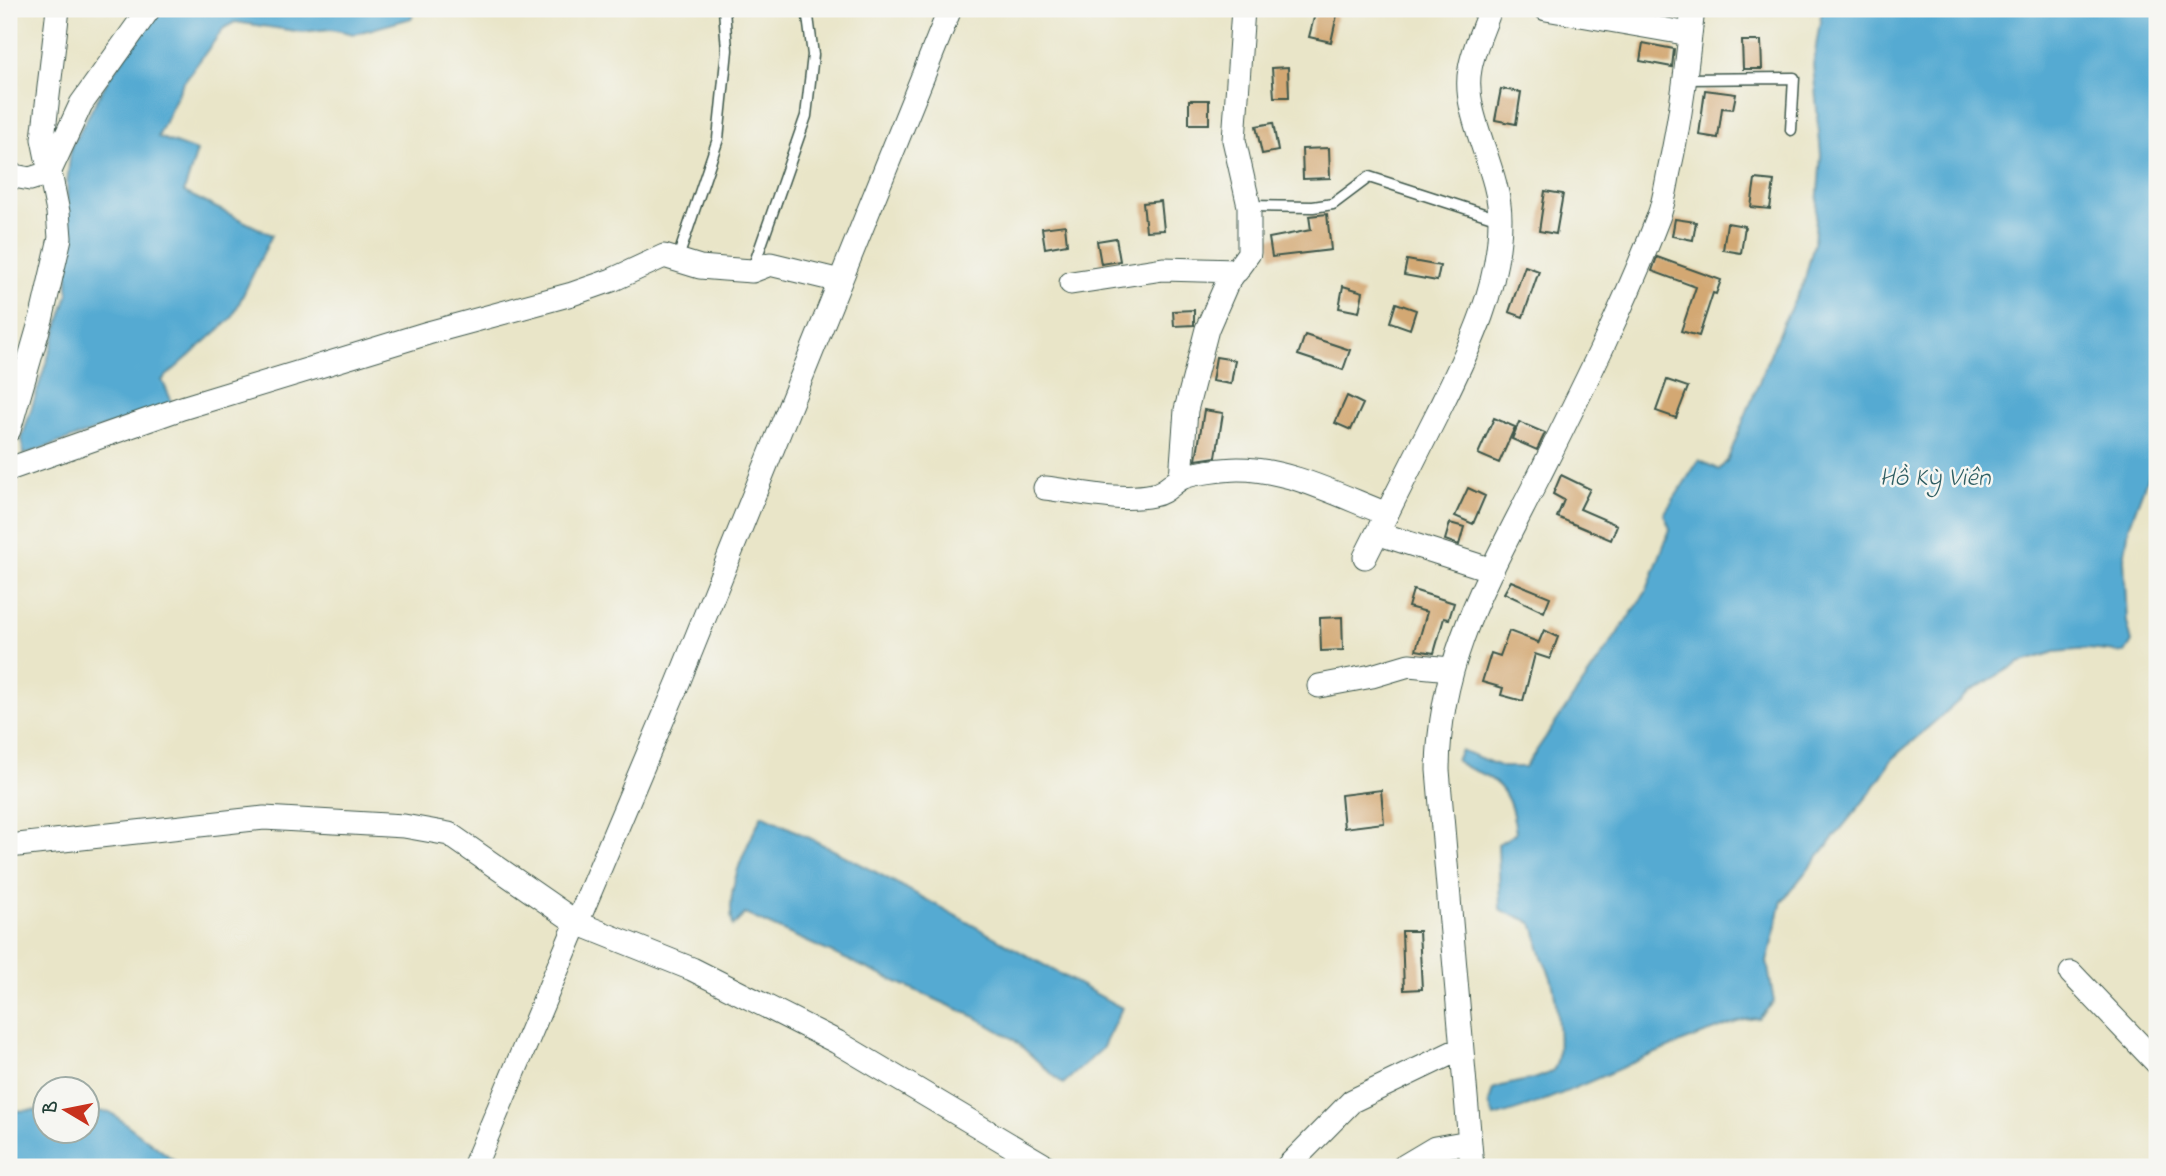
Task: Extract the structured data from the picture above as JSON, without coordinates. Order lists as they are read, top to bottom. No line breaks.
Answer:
{"water":["Hồ Kỳ Viên"],"north":"left"}
